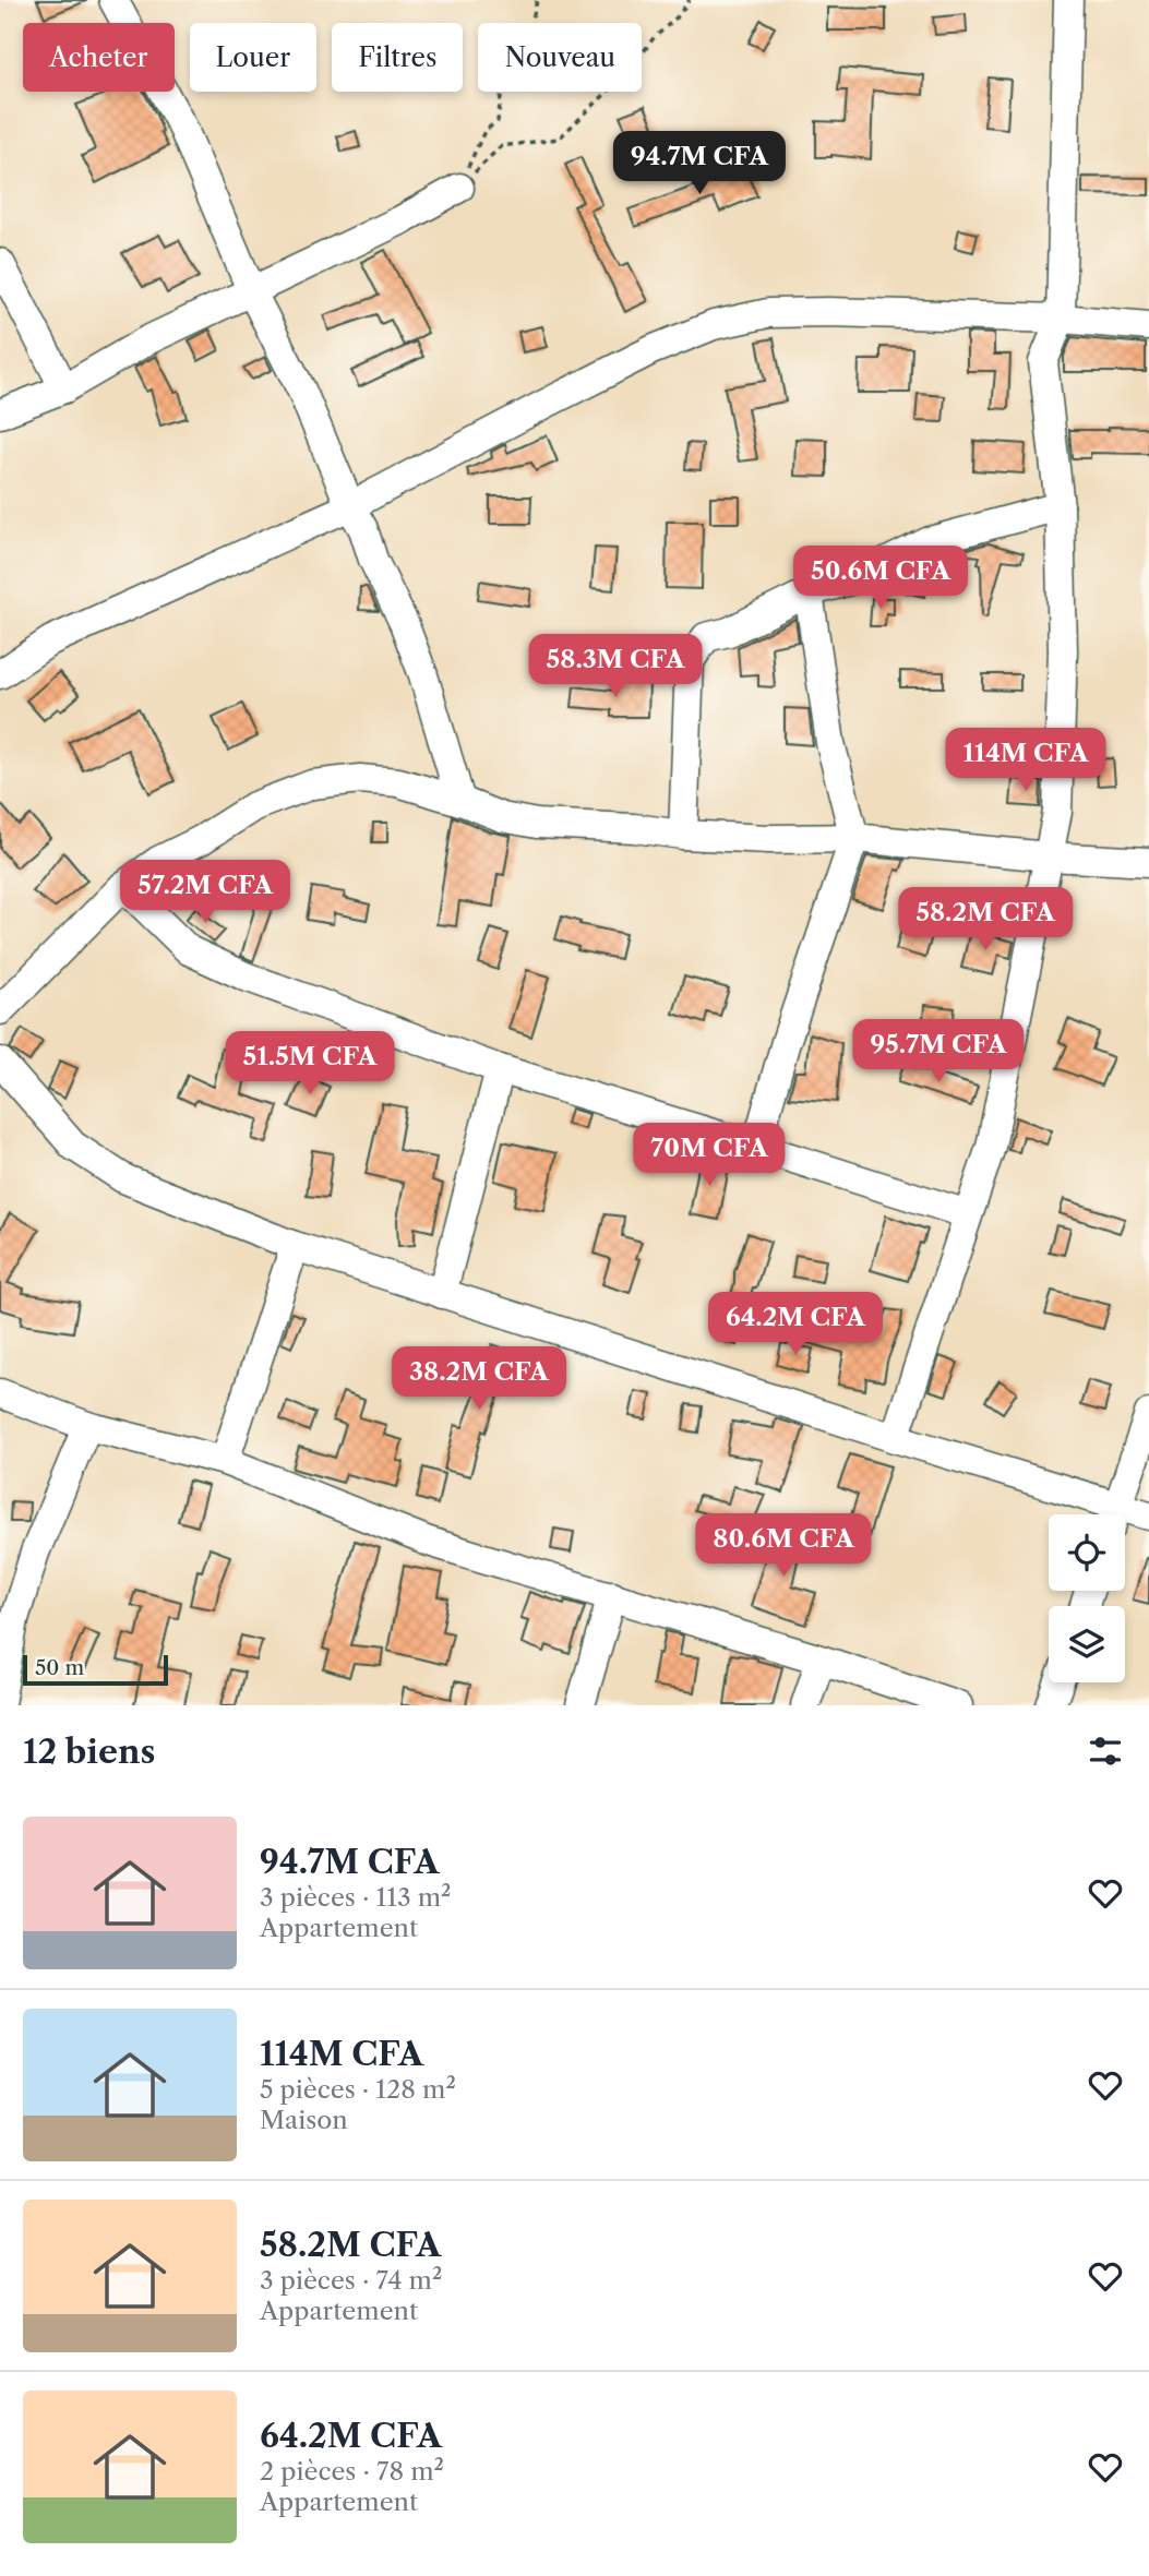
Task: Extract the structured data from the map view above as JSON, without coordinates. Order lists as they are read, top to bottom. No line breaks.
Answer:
{"scale_bar":"50 m","page":{"chip":["Acheter","Louer","Filtres","Nouveau"],"price":["94.7M CFA","50.6M CFA","58.3M CFA","114M CFA","57.2M CFA","58.2M CFA","95.7M CFA","51.5M CFA","70M CFA","64.2M CFA","38.2M CFA","80.6M CFA"],"scale":"50 m","heading":"12 biens","list":[{"name":"94.7M CFA","note":"3 pièces · 113 m² · Appartement"},{"name":"114M CFA","note":"5 pièces · 128 m² · Maison"},{"name":"58.2M CFA","note":"3 pièces · 74 m² · Appartement"},{"name":"64.2M CFA","note":"2 pièces · 78 m² · Appartement"}]}}
